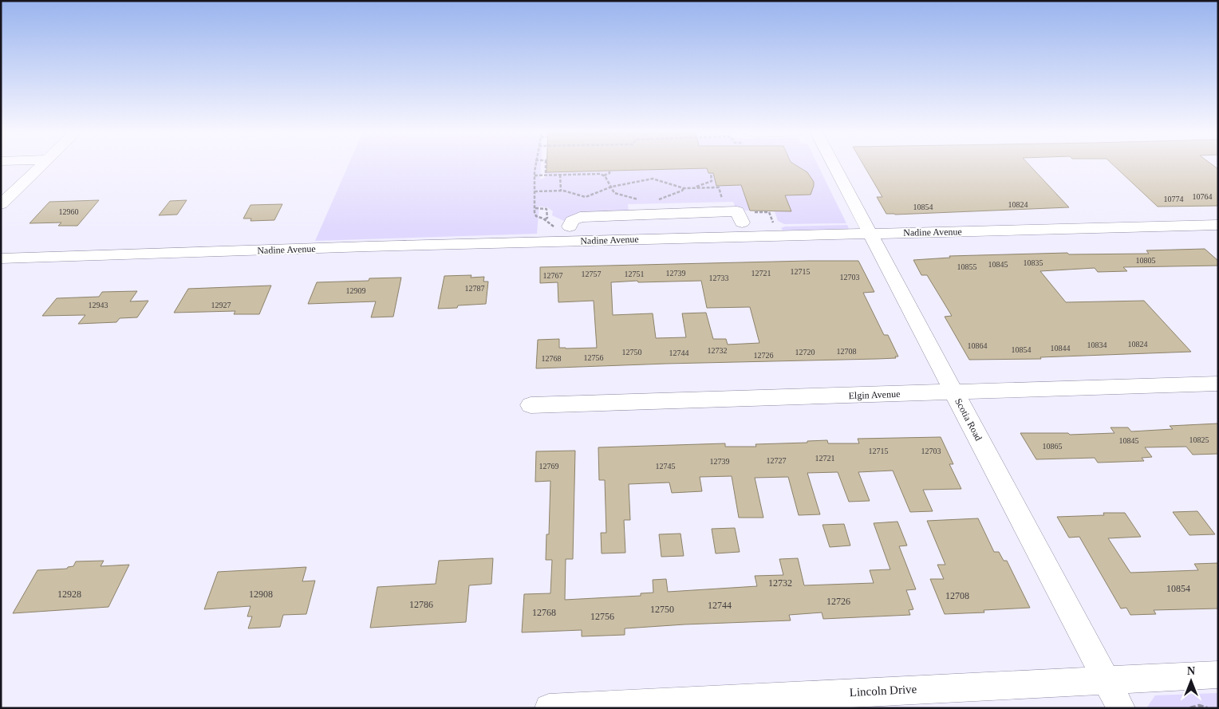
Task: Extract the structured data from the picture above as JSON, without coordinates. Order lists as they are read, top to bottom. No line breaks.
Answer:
{"streets":{"street":["Nadine Avenue","Elgin Avenue","Scotia Road","Lincoln Drive"]},"crossings":[["Nadine Avenue","Scotia Road"],["Elgin Avenue","Scotia Road"],["Scotia Road","Lincoln Drive"]],"house_numbers":["10764","10774","10824","10854","12960","10805","10835","10845","10855","12715","12739","12721","12757","12751","12767","12703","12733","12787","12909","12943","12927","10824","10834","10864","10844","10854","12732","12708","12750","12720","12744","12726","12756","12768","10825","10845","10865","12715","12703","12721","12727","12739","12769","12745","12732","10854","12928","12908","12708","12726","12786","12744","12750","12768","12756"],"north":"top"}
